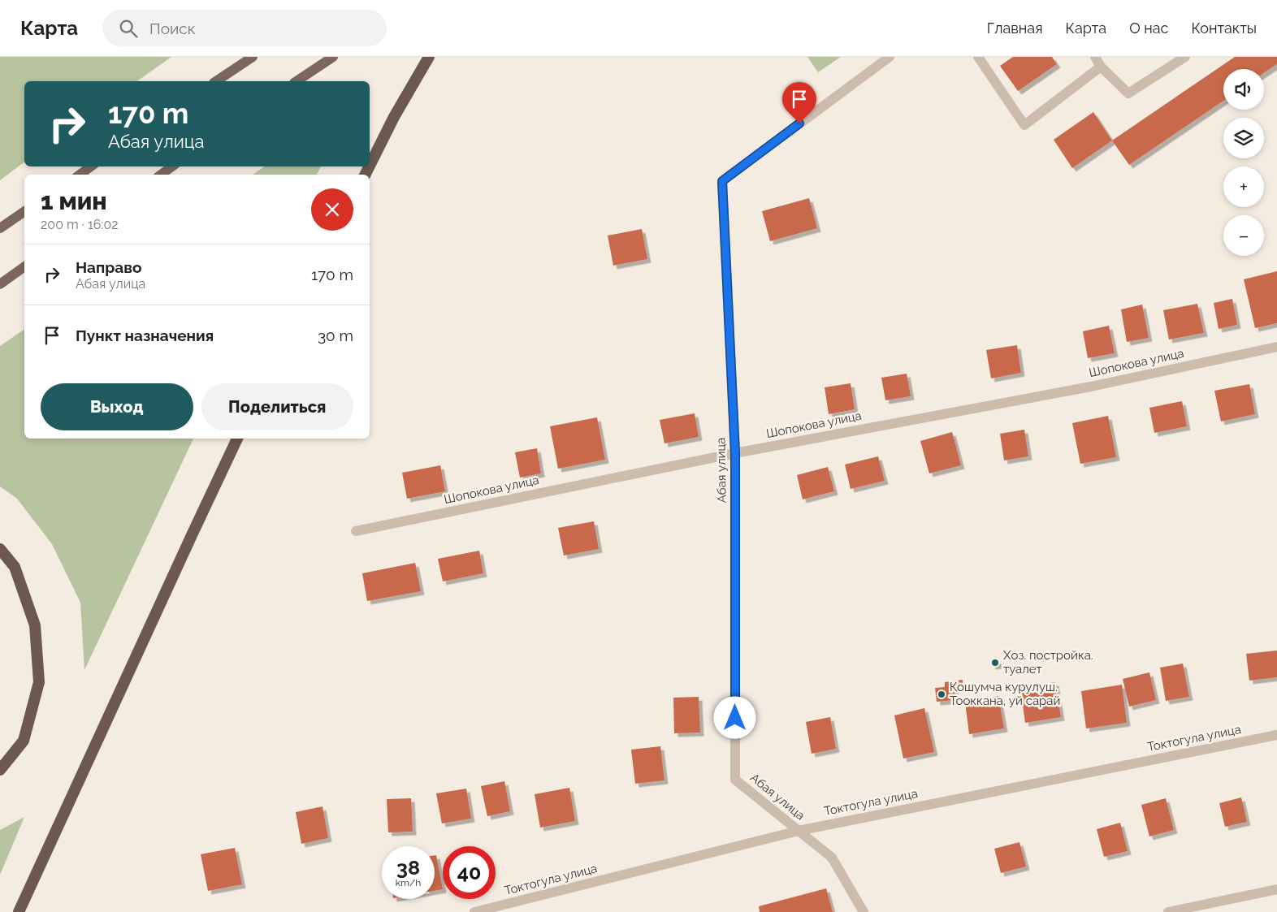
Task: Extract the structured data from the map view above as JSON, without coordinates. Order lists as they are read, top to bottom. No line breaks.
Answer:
{"streets":{"street":["Шопокова улица","Абая улица","Токтогула улица"]},"crossings":[["Шопокова улица","Абая улица"],["Абая улица","Токтогула улица"]],"places":["Хоз. постройка. туалет","Кошумча курулуш. Тооккана, уй сарай"],"page":{"header":"Карта","search":"Поиск","nav":["Главная","Карта","О нас","Контакты"],"map_buttons":["+","−"],"turn":["170 m","Абая улица"],"heading":["1 мин","200 m · 16:02"],"list":[{"name":"Направо","note":"Абая улица","value":"170 m"},{"name":"Пункт назначения","value":"30 m"}],"buttons":["Выход","Поделиться"],"speed":"38 km/h","limit":"40"}}
